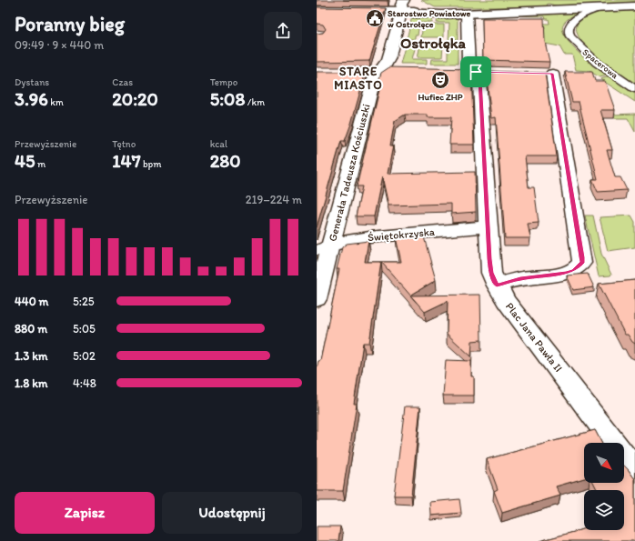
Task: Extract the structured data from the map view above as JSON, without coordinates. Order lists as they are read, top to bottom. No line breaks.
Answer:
{"streets":{"street":["Spacerowa","Generała Tadeusza Kościuszki","Świętokrzyska","Plac Jana Pawła II"]},"crossings":[["Generała Tadeusza Kościuszki","Świętokrzyska"],["Świętokrzyska","Plac Jana Pawła II"]],"districts":["Ostrołęka","STARE MIASTO"],"places":{"public building":["Starostwo Powiatowe w Ostrołęce"],"theatre":["Hufiec ZHP"]},"north":"bottom right","page":{"heading":["Poranny bieg","09:49 · 9 × 440 m"],"stats":[["Dystans","3.96 km"],["Czas","20:20"],["Tempo","5:08 /km"],["Przewyższenie","45 m"],["Tętno","147 bpm"],["kcal","280"]],"chart":["Przewyższenie","219–224 m"],"list":[{"name":"440 m","note":"5:25"},{"name":"880 m","note":"5:05"},{"name":"1.3 km","note":"5:02"},{"name":"1.8 km","note":"4:48"}],"buttons":["Zapisz","Udostępnij"]}}
